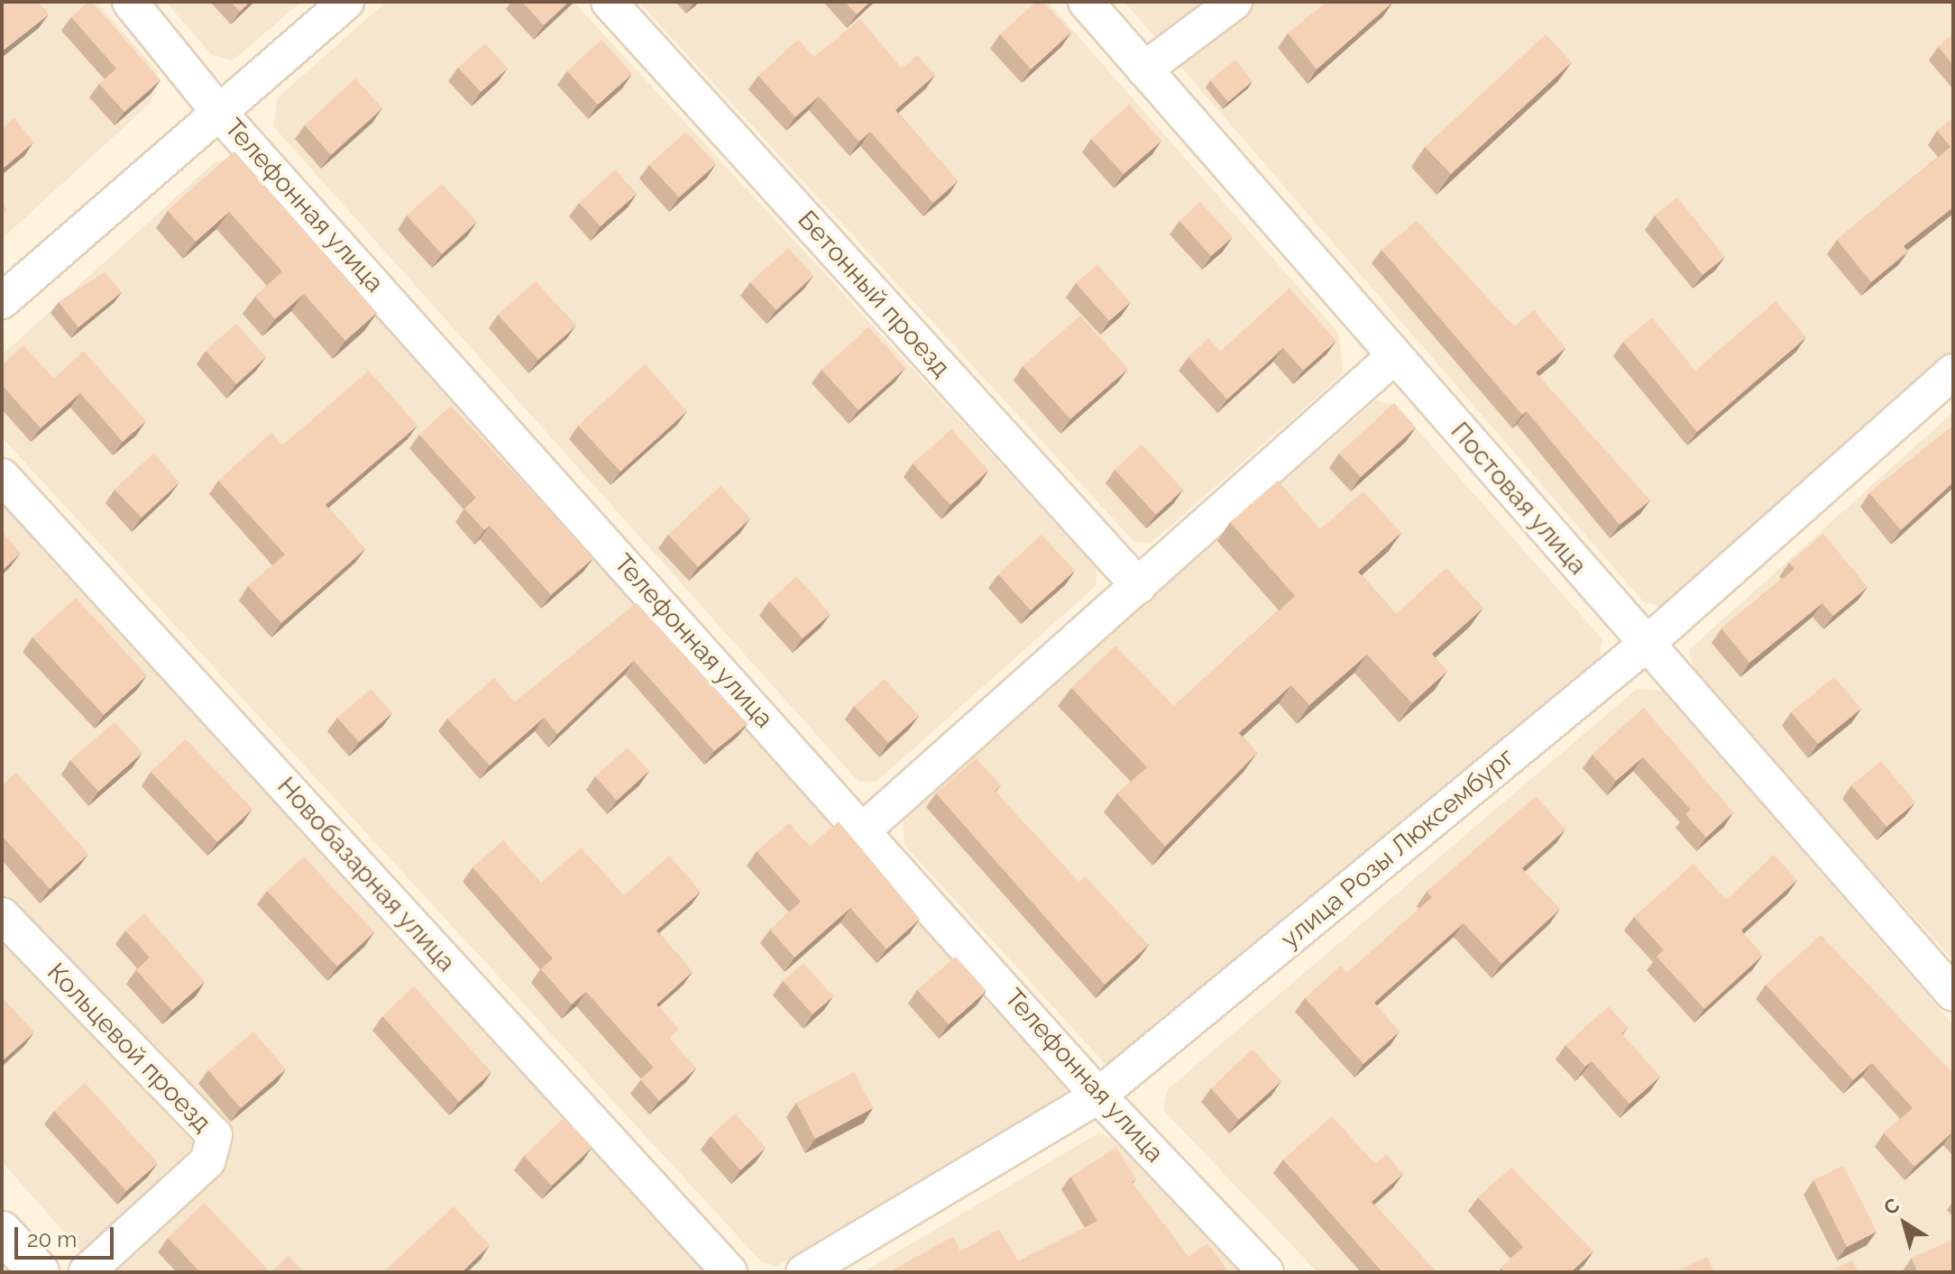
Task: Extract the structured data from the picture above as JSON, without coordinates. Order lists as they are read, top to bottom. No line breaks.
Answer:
{"streets":{"street":["Телефонная улица","Бетонный проезд","Постовая улица","улица Розы Люксембург","Новобазарная улица","Кольцевой проезд"]},"crossings":[["Телефонная улица","улица Розы Люксембург"],["Постовая улица","улица Розы Люксембург"]],"scale_bar":"20 m","north":"top left"}
